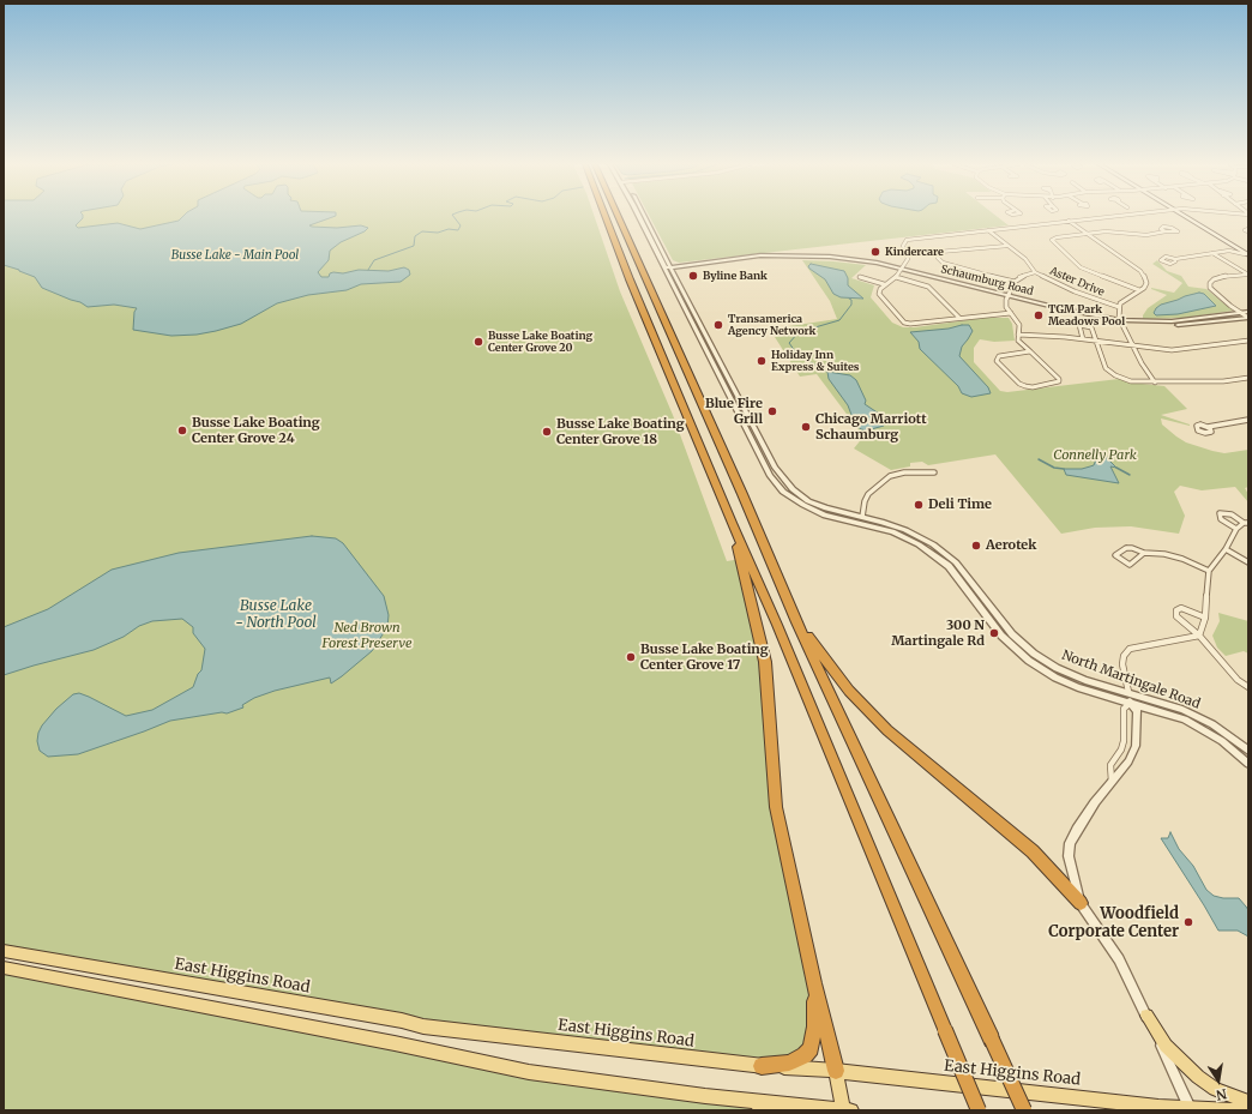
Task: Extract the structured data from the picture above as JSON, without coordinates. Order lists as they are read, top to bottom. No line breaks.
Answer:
{"streets":{"main road":["East Higgins Road"],"street":["Schaumburg Road","Aster Drive","North Martingale Road"]},"crossings":[["Schaumburg Road","North Martingale Road"]],"water":["Busse Lake - Main Pool","Busse Lake - North Pool"],"parks":["Connelly Park","Ned Brown Forest Preserve"],"places":["Kindercare","Byline Bank","TGM Park Meadows Pool","Transamerica Agency Network","Busse Lake Boating Center Grove 20","Holiday Inn Express & Suites","Blue Fire Grill","Chicago Marriott Schaumburg","Busse Lake Boating Center Grove 24","Busse Lake Boating Center Grove 18","Deli Time","Aerotek","300 N Martingale Rd","Busse Lake Boating Center Grove 17","Woodfield Corporate Center"],"north":"bottom"}
